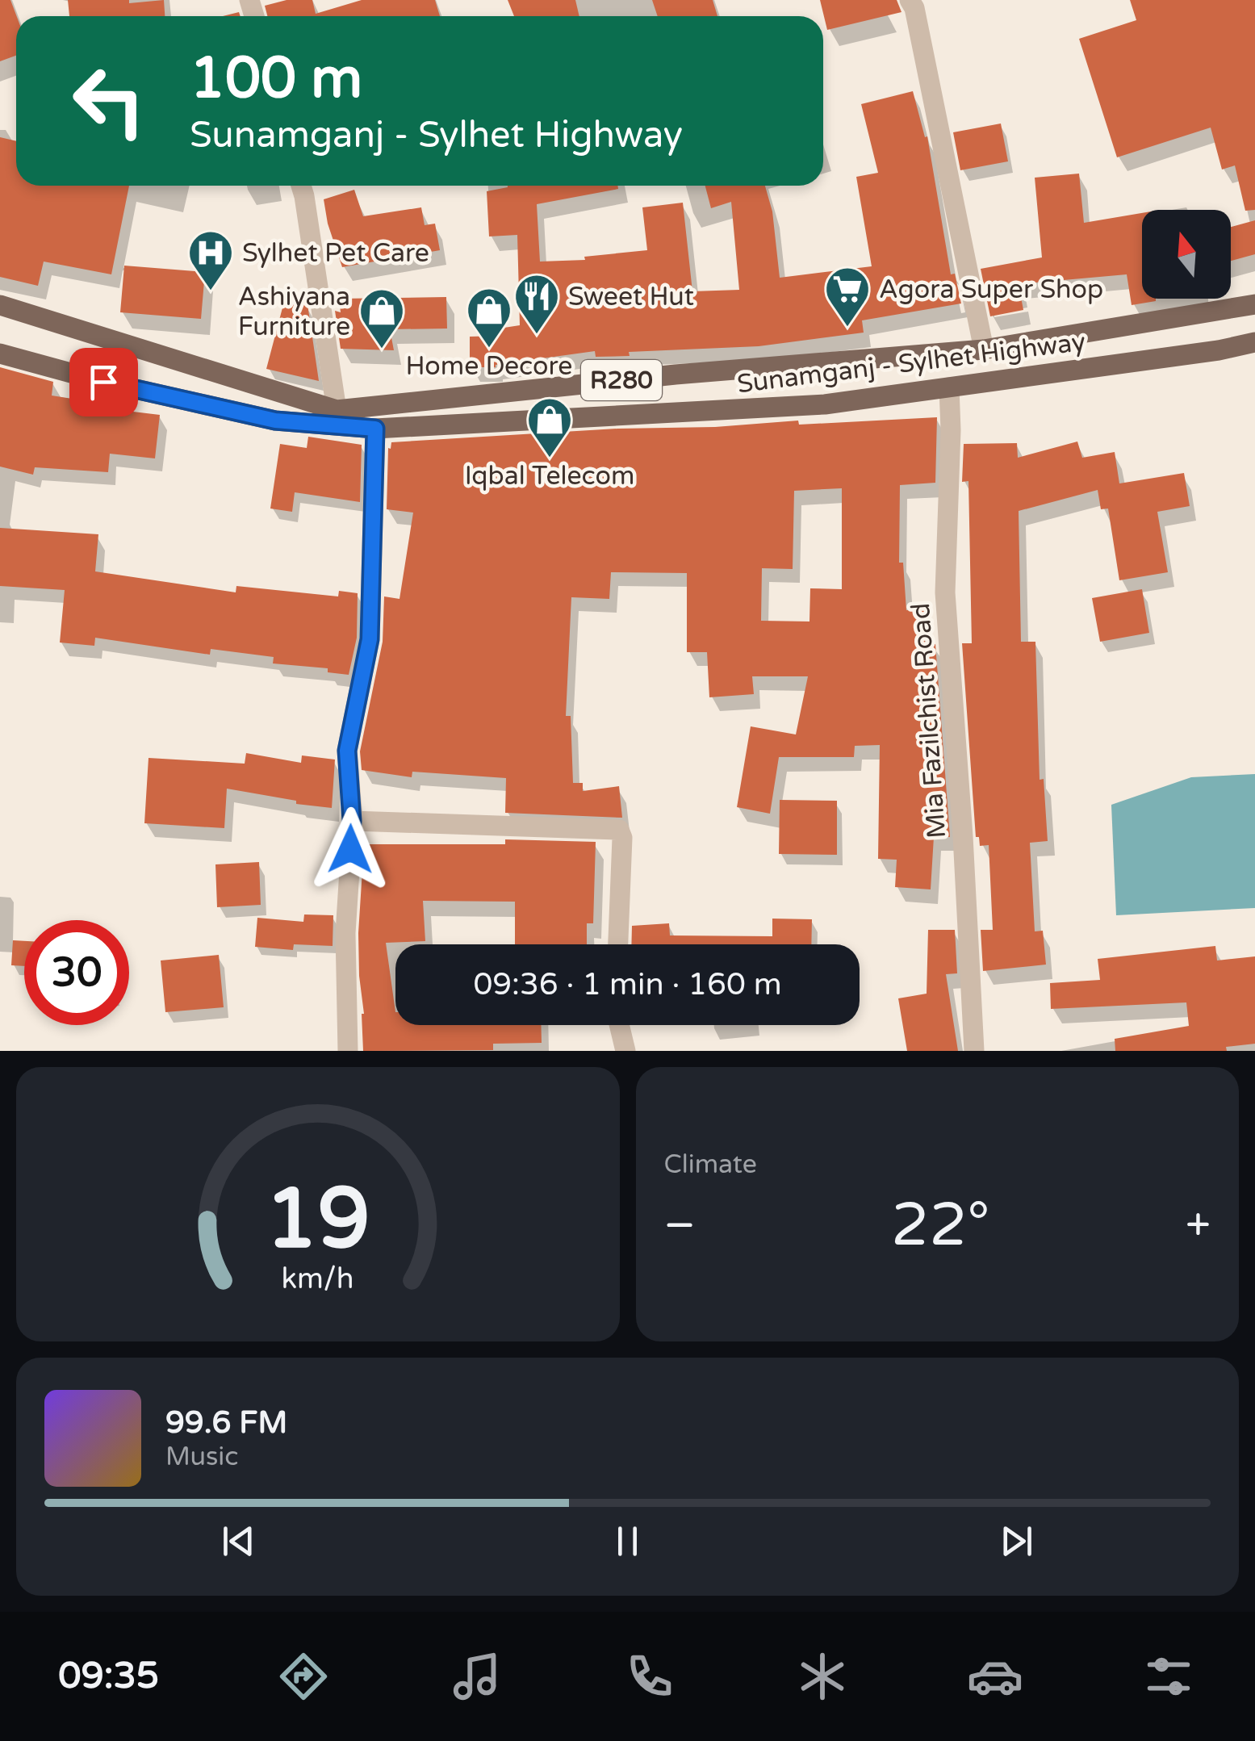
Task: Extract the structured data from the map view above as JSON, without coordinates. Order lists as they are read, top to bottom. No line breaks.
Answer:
{"streets":{"main road":["Sunamganj - Sylhet Highway","R280"],"street":["Mia Fazilchist Road"]},"crossings":[["Sunamganj - Sylhet Highway","Mia Fazilchist Road"]],"places":{"hospital":["Sylhet Pet Care"],"supermarket":["Agora Super Shop"],"restaurant":["Sweet Hut"],"shop":["Home Decore","Ashiyana Furniture","Iqbal Telecom"]},"north":"top","page":{"turn":["100 m","Sunamganj - Sylhet Highway"],"limit":"30","trip":"09:36 · 1 min · 160 m","tile":"Climate","heat":["−","22°","+"],"song":["99.6 FM","Music"],"tabs":"09:35","gauge":["19","km/h"]}}
